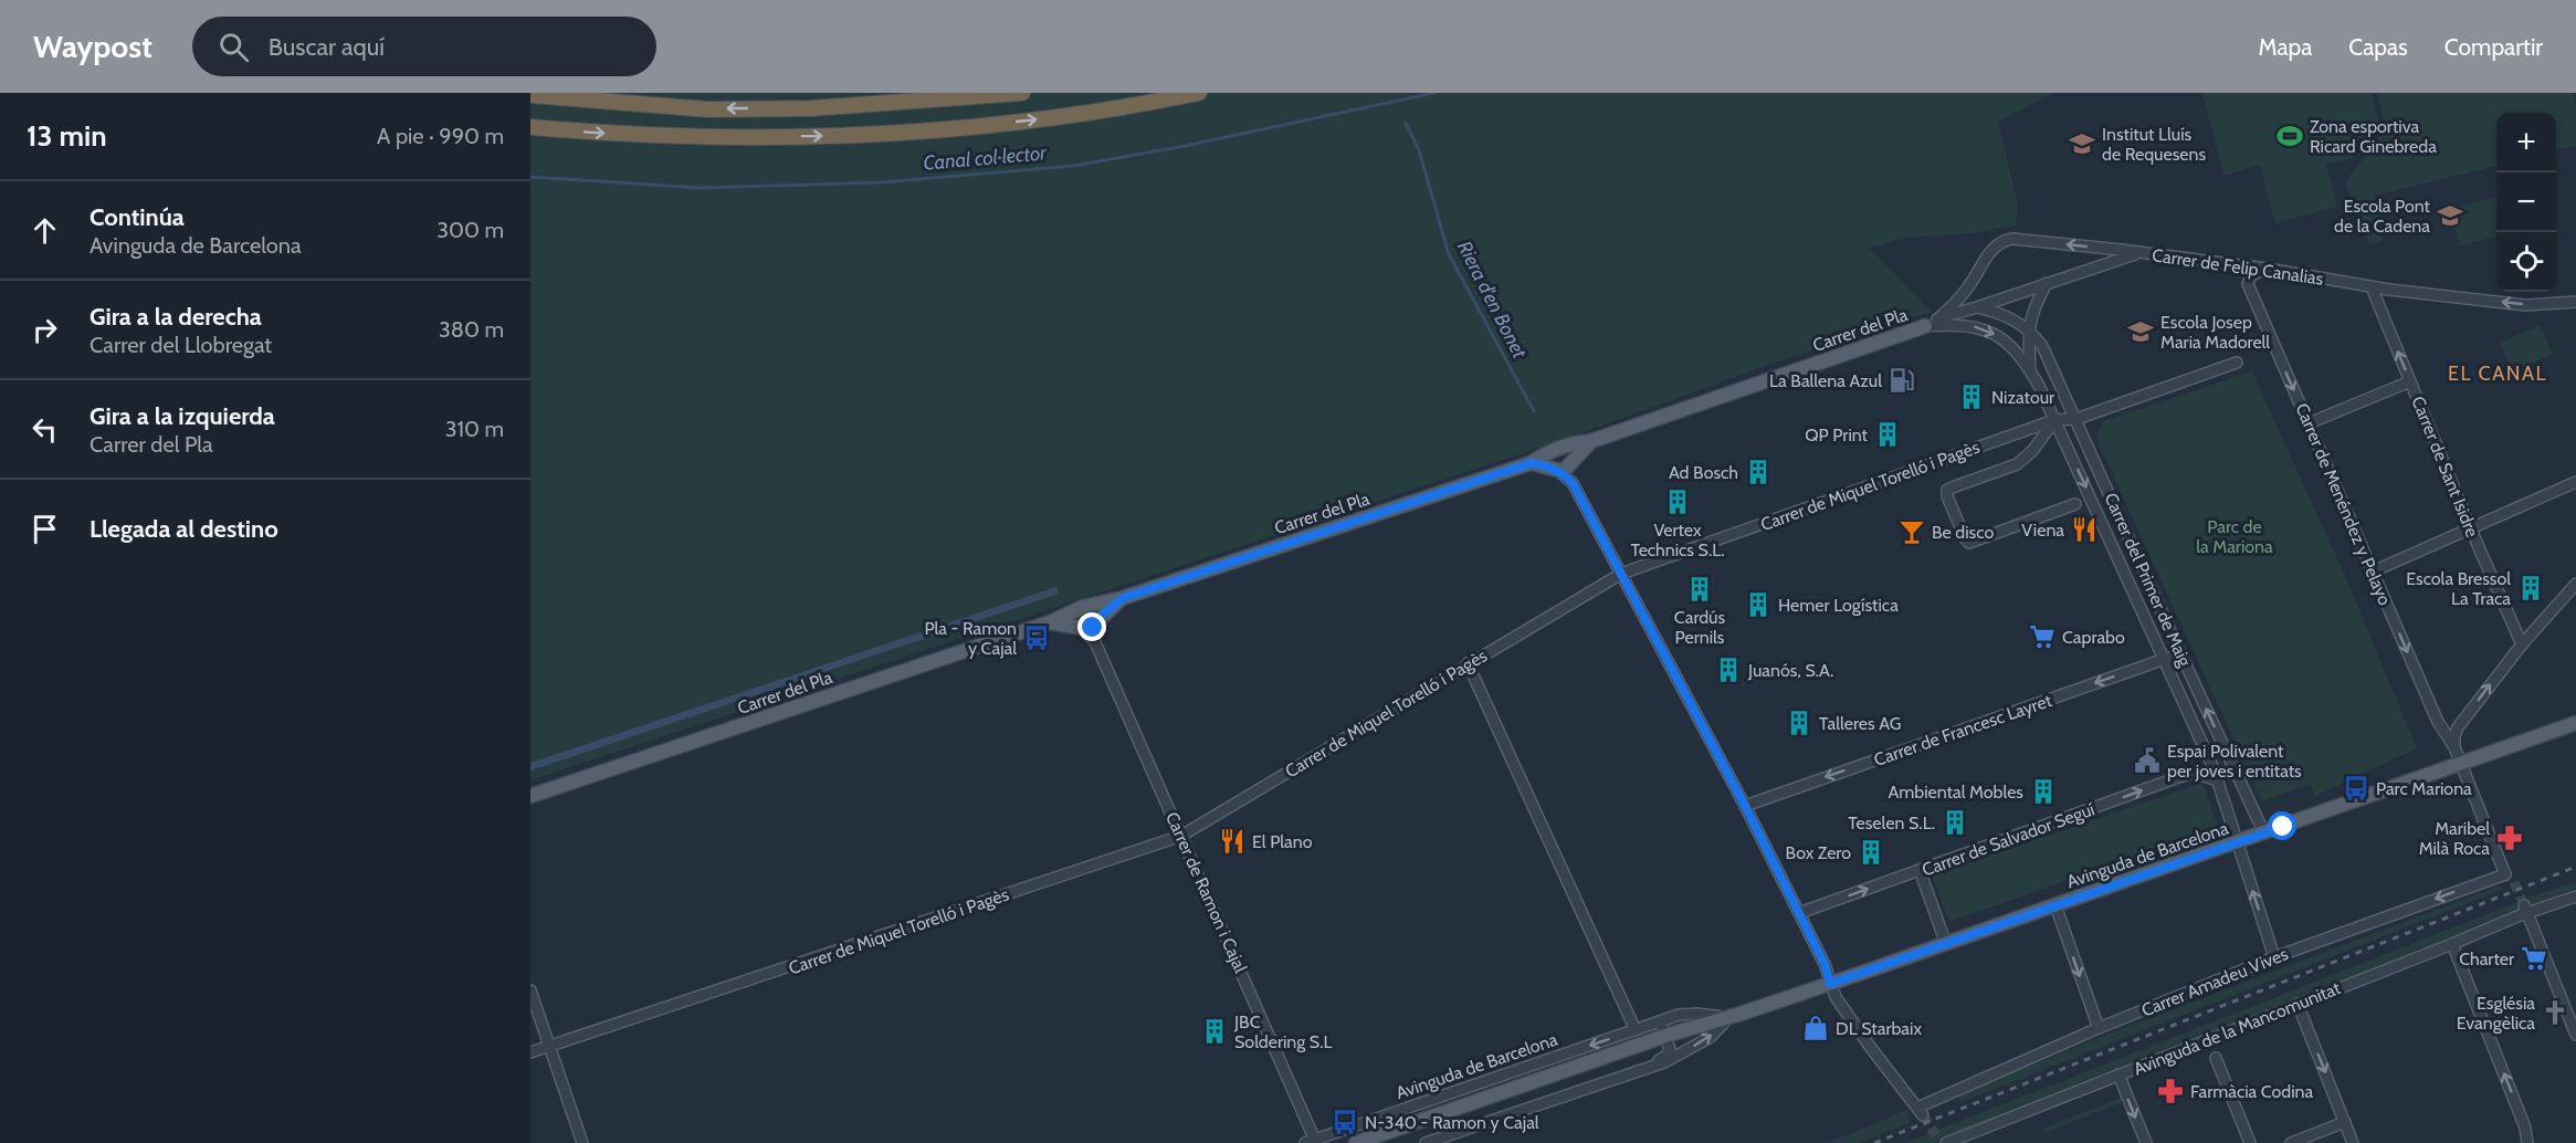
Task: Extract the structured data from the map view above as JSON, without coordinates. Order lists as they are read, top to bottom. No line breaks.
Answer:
{"streets":{"main road":["Carrer del Pla","Avinguda de Barcelona"],"street":["Carrer de Felip Canalias","Carrer de Sant Isidre","Carrer de Miquel Torelló i Pagès","Carrer de Menéndez y Pelayo","Carrer del Primer de Maig","Carrer de Francesc Layret","Carrer de Salvador Seguí","Carrer de Ramon i Cajal","Carrer Amadeu Vives","Avinguda de la Mancomunitat"]},"crossings":[["Carrer de Felip Canalias","Carrer del Pla"],["Carrer de Felip Canalias","Carrer de Sant Isidre"],["Carrer de Felip Canalias","Carrer de Menéndez y Pelayo"],["Carrer de Felip Canalias","Carrer del Primer de Maig"],["Carrer del Pla","Carrer del Primer de Maig"],["Carrer del Pla","Carrer de Ramon i Cajal"],["Carrer de Miquel Torelló i Pagès","Carrer del Primer de Maig"],["Carrer de Miquel Torelló i Pagès","Carrer de Ramon i Cajal"],["Carrer de Menéndez y Pelayo","Avinguda de Barcelona"],["Carrer de Menéndez y Pelayo","Carrer Amadeu Vives"],["Carrer del Primer de Maig","Carrer de Francesc Layret"],["Carrer del Primer de Maig","Carrer de Salvador Seguí"],["Carrer del Primer de Maig","Avinguda de Barcelona"],["Carrer del Primer de Maig","Carrer Amadeu Vives"],["Avinguda de Barcelona","Carrer de Ramon i Cajal"],["Avinguda de Barcelona","Carrer Amadeu Vives"]],"one_way":["Carrer de Felip Canalias","Carrer de Menéndez y Pelayo","Carrer de Francesc Layret","Carrer de Salvador Seguí"],"districts":["EL CANAL"],"water":["Canal col·lector","Riera d'en Bonet"],"parks":["Parc de la Mariona"],"places":{"sports":["Zona esportiva Ricard Ginebreda"],"school or university":["Institut Lluís de Requesens","Escola Pont de la Cadena","Escola Josep Maria Madorell"],"fuel station":["La Ballena Azul"],"building":["Nizatour","QP Print","Ad Bosch","Vertex Technics S.L.","Escola Bressol La Traca","Cardús Pernils","Hemer Logística","Juanós, S.A.","Talleres AG","Ambiental Mobles","Teselen S.L.","Box Zero","JBC Soldering S.L"],"restaurant":["Viena","El Plano"],"bar":["Be disco"],"supermarket":["Caprabo","Charter"],"bus stop":["Pla - Ramon y Cajal","Parc Mariona","N-340 - Ramon y Cajal"],"public building":["Espai Polivalent per joves i entitats"],"pharmacy":["Maribel Milà Roca","Farmàcia Codina"],"church":["Església Evangèlica"],"shop":["DL Starbaix"]},"page":{"header":"Waypost","search":"Buscar aquí","nav":["Mapa","Capas","Compartir"],"heading":["13 min","A pie · 990 m"],"map_buttons":["+","−"],"list":[["Continúa","Avinguda de Barcelona","300 m"],["Gira a la derecha","Carrer del Llobregat","380 m"],["Gira a la izquierda","Carrer del Pla","310 m"],"Llegada al destino"]}}
